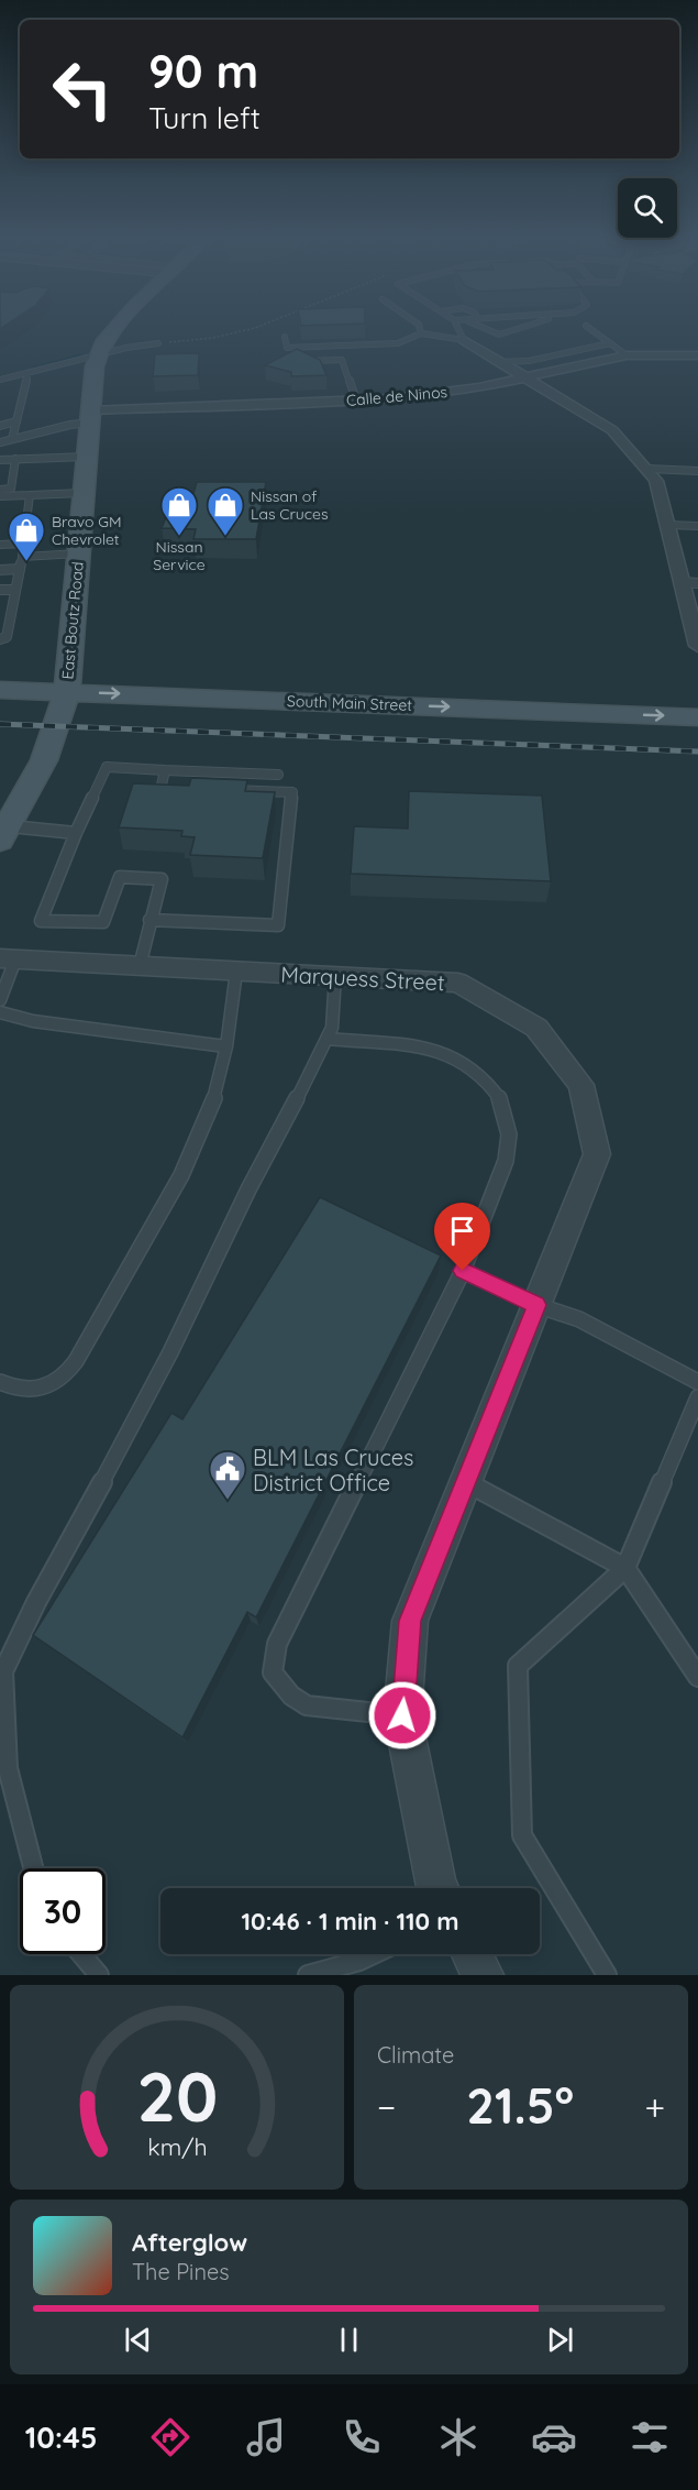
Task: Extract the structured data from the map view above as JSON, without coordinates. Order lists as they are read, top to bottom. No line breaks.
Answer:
{"streets":{"main road":["East Boutz Road","South Main Street"],"street":["Calle de Ninos","Marquess Street"]},"crossings":[["Calle de Ninos","East Boutz Road"],["East Boutz Road","South Main Street"]],"places":{"shop":["Nissan Service","Nissan of Las Cruces","Bravo GM Chevrolet"],"public building":["BLM Las Cruces District Office"]},"page":{"turn":["90 m","Turn left"],"limit":"30","trip":"10:46 · 1 min · 110 m","tile":"Climate","heat":["−","21.5°","+"],"song":["Afterglow","The Pines"],"tabs":"10:45","gauge":["20","km/h"]}}
